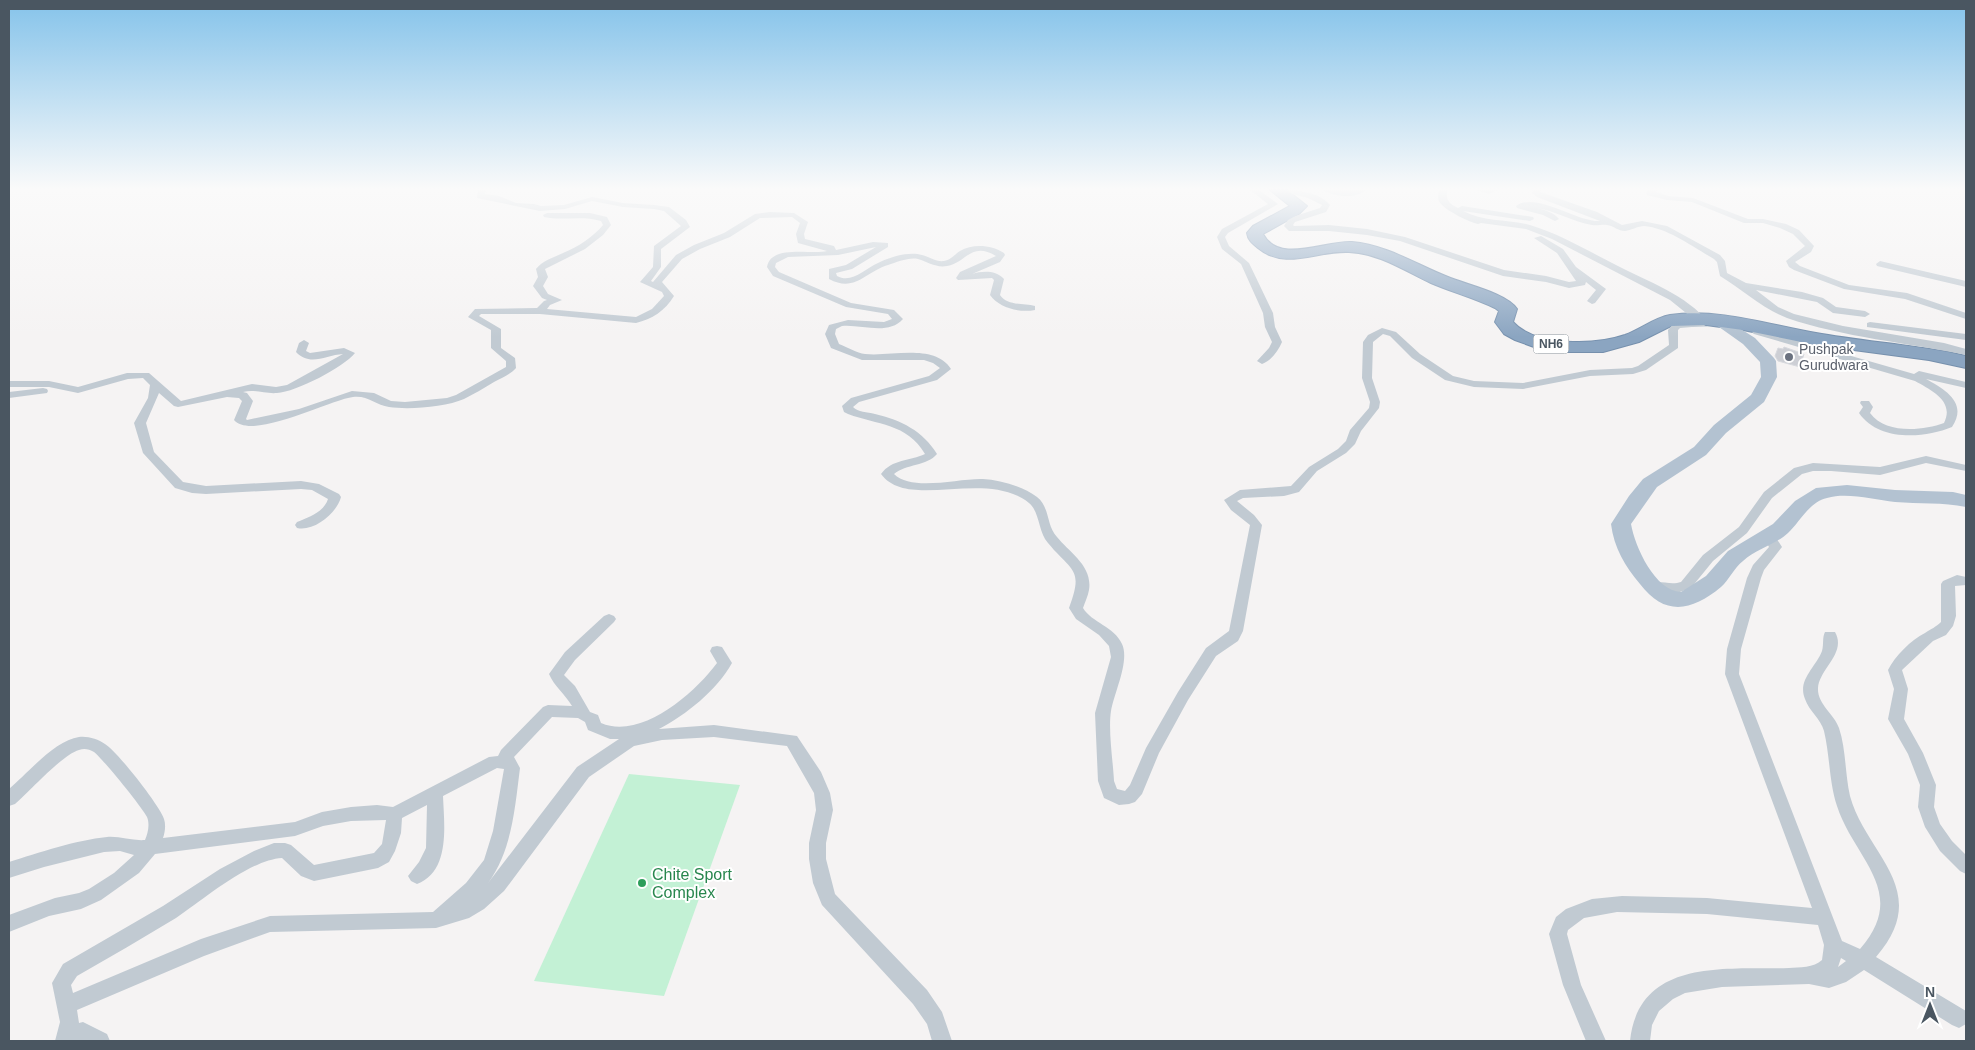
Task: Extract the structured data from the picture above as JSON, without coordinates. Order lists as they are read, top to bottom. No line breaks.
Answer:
{"streets":{"highway":["NH6"]},"places":["Pushpak Gurudwara","Chite Sport Complex"],"north":"top"}
